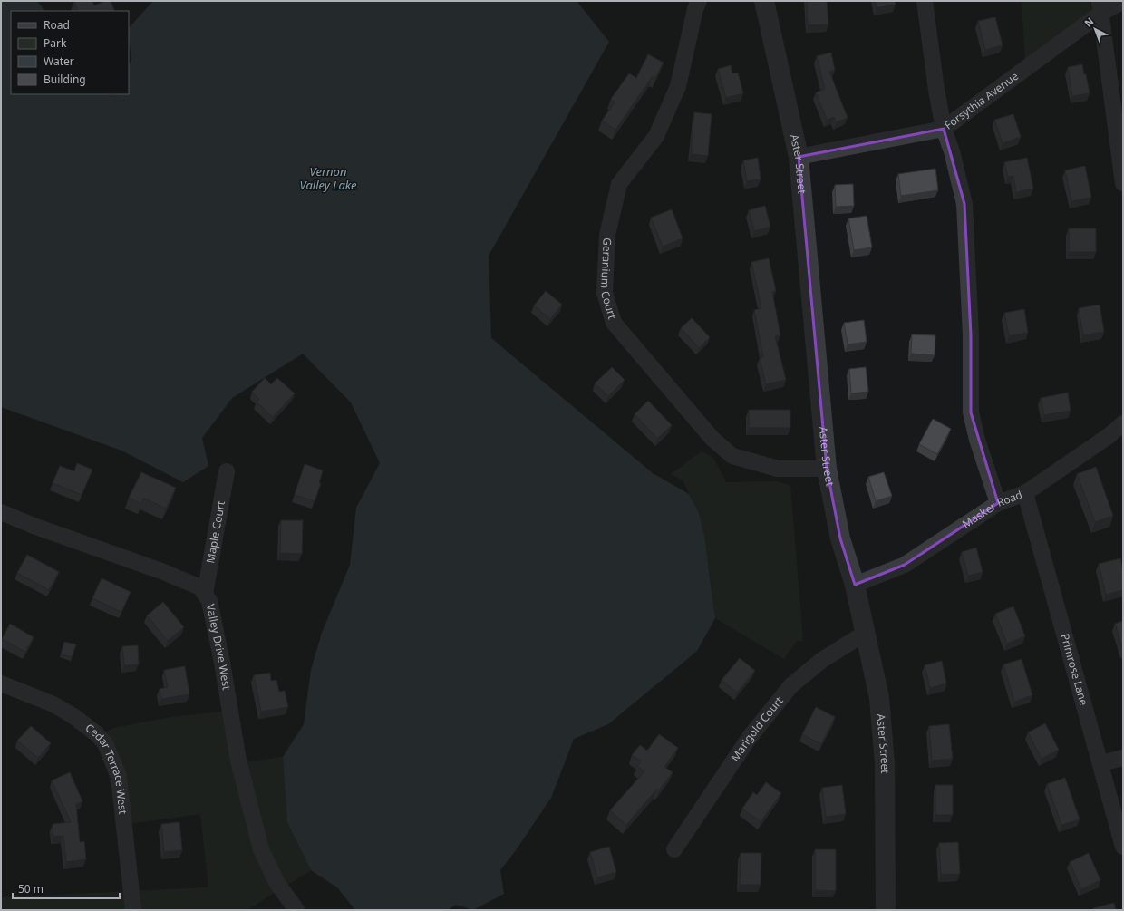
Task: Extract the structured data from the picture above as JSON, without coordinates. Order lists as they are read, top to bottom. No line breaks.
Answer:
{"streets":{"street":["Forsythia Avenue","Aster Street","Geranium Court","Masker Road","Maple Court","Valley Drive West","Primrose Lane","Marigold Court","Cedar Terrace West"]},"crossings":[["Forsythia Avenue","Aster Street"],["Aster Street","Geranium Court"],["Aster Street","Masker Road"],["Aster Street","Marigold Court"],["Masker Road","Primrose Lane"],["Maple Court","Valley Drive West"]],"water":["Vernon Valley Lake"],"legend":["Road","Park","Water","Building"],"scale_bar":"50 m","north":"top left"}
